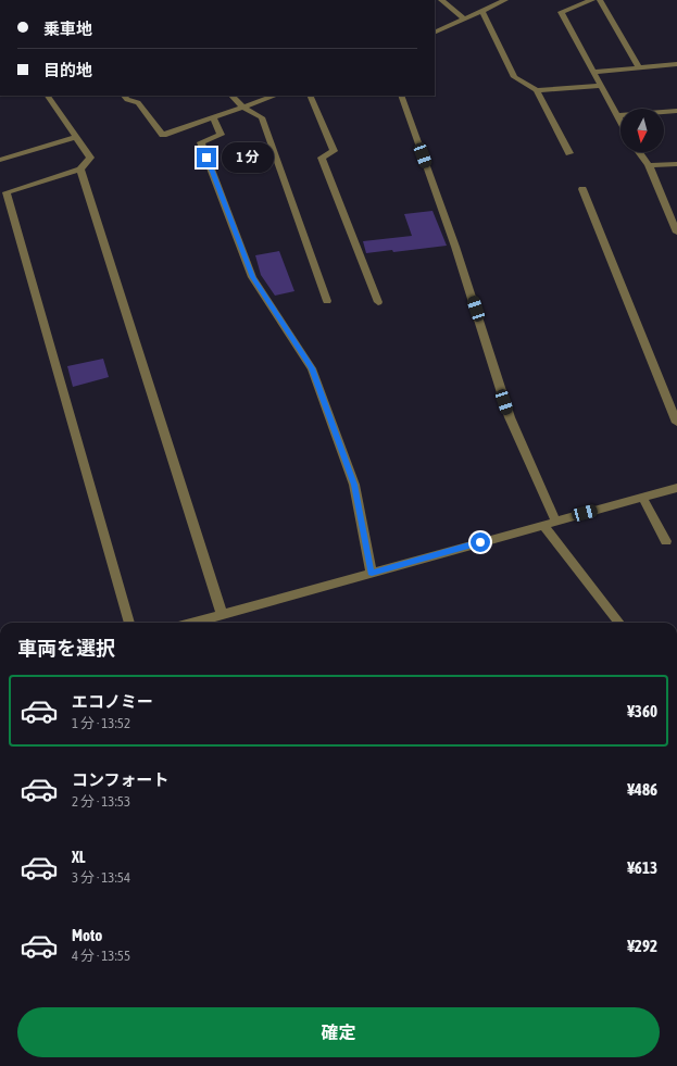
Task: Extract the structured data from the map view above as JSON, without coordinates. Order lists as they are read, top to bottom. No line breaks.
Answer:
{"north":"bottom","page":{"banner":["乗車地","目的地"],"bubble":"1 分","heading":"車両を選択","list":[{"name":"エコノミー","note":"1 分 · 13:52","value":"¥360"},{"name":"コンフォート","note":"2 分 · 13:53","value":"¥486"},{"name":"XL","note":"3 分 · 13:54","value":"¥613"},{"name":"Moto","note":"4 分 · 13:55","value":"¥292"}],"buttons":"確定"}}
